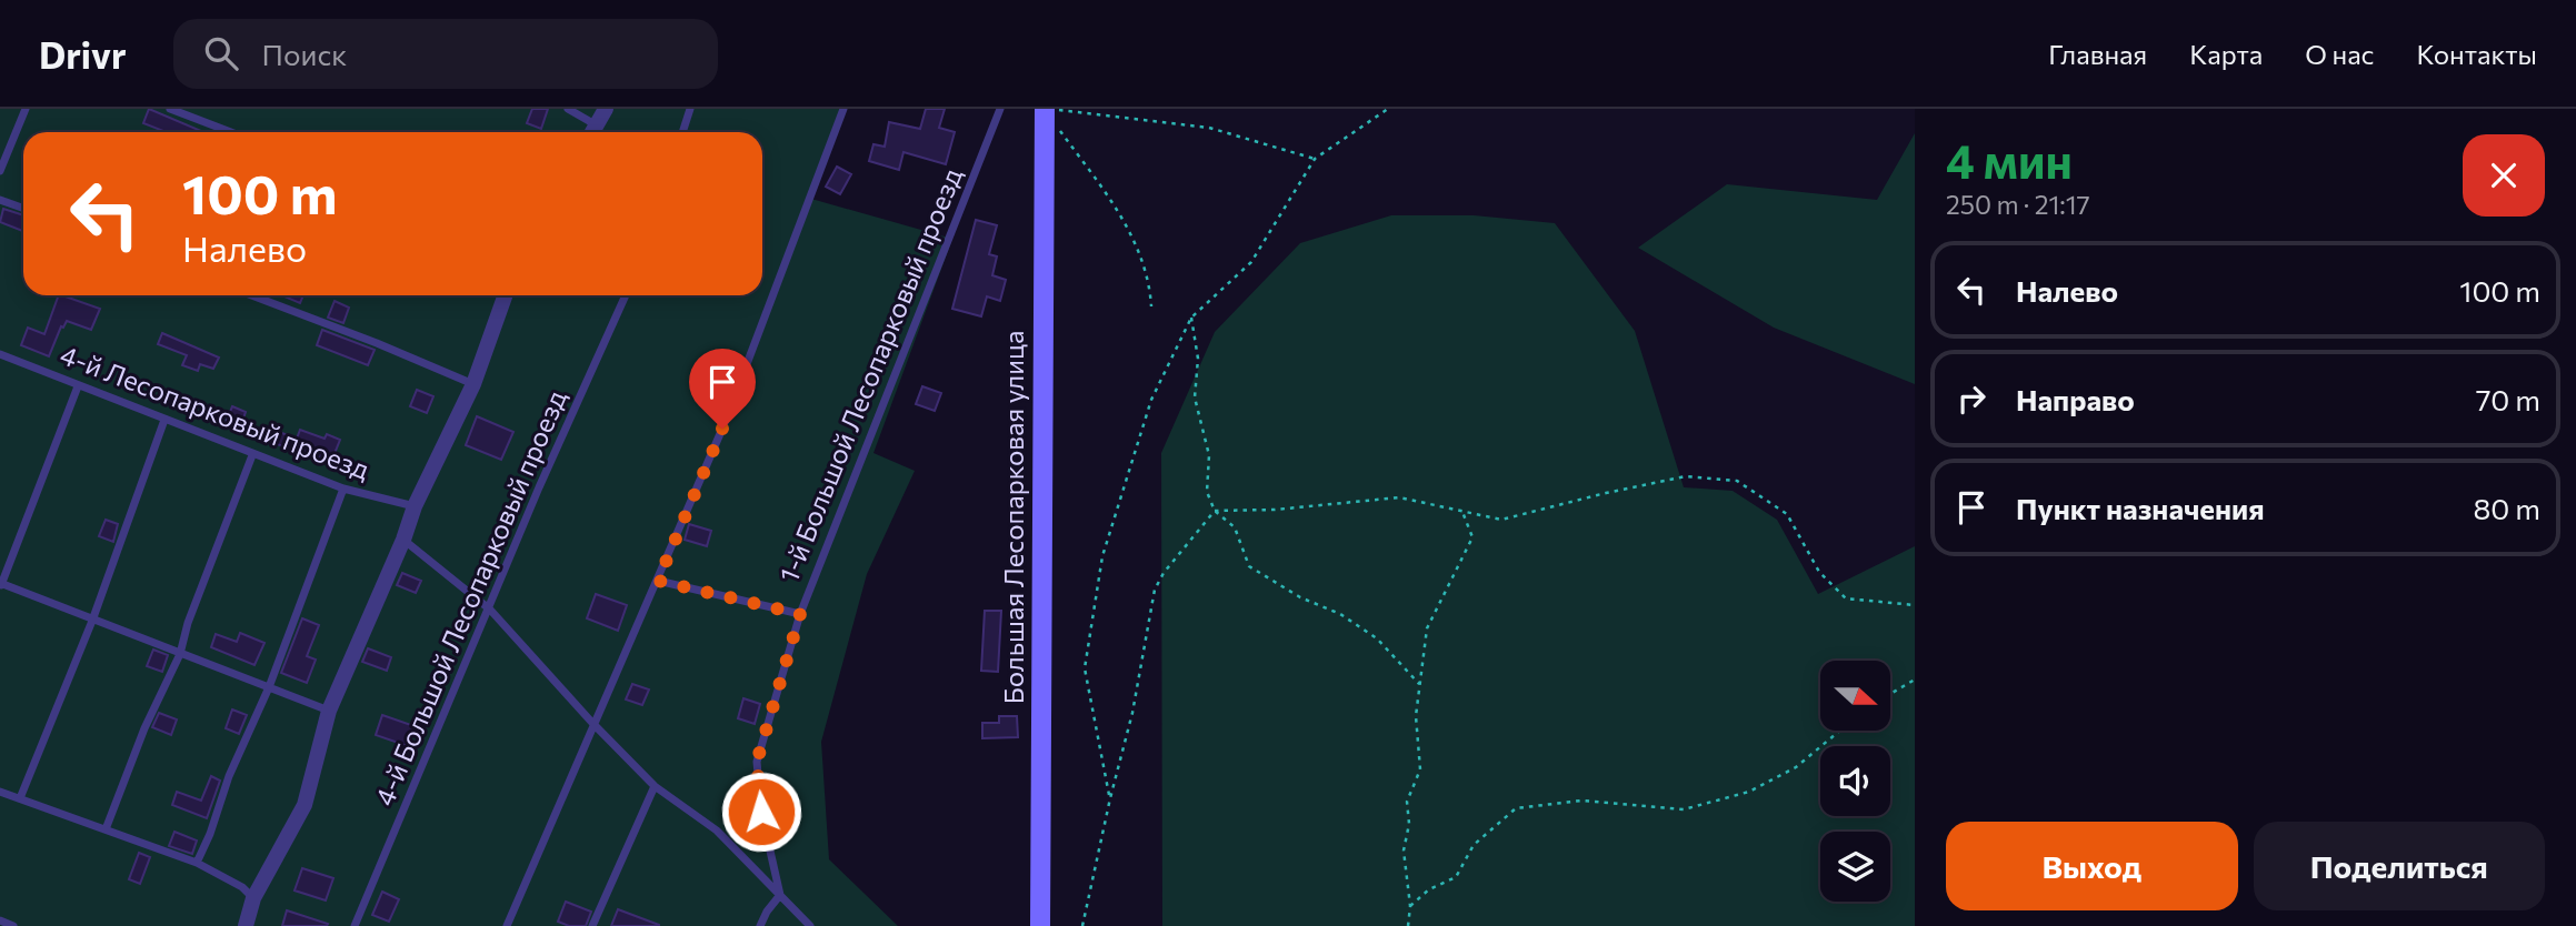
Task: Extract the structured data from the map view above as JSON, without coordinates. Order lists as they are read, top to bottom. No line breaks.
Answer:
{"streets":{"main road":["Большая Лесопарковая улица"],"lane":["1-й Большой Лесопарковый проезд","4-й Лесопарковый проезд","4-й Большой Лесопарковый проезд"]},"north":"right","page":{"header":"Drivr","search":"Поиск","nav":["Главная","Карта","О нас","Контакты"],"heading":["4 мин","250 m · 21:17"],"turn":["100 m","Налево"],"list":[{"name":"Налево","value":"100 m"},{"name":"Направо","value":"70 m"},{"name":"Пункт назначения","value":"80 m"}],"buttons":["Выход","Поделиться"]}}
